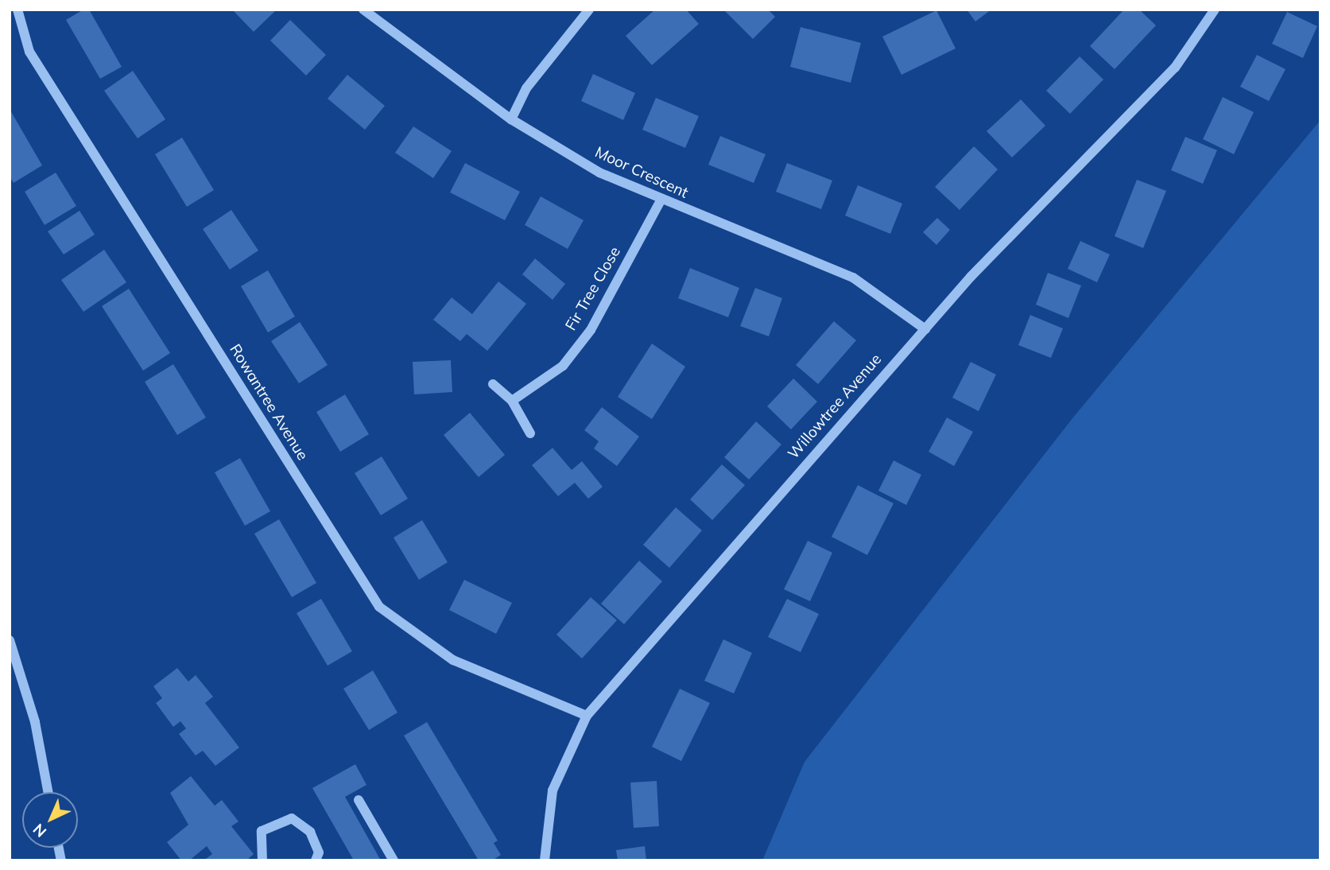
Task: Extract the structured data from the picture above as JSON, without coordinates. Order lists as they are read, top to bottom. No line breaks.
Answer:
{"streets":{"street":["Moor Crescent","Fir Tree Close","Rowantree Avenue","Willowtree Avenue"]},"crossings":[["Moor Crescent","Fir Tree Close"],["Moor Crescent","Willowtree Avenue"],["Rowantree Avenue","Willowtree Avenue"]],"north":"bottom left"}
